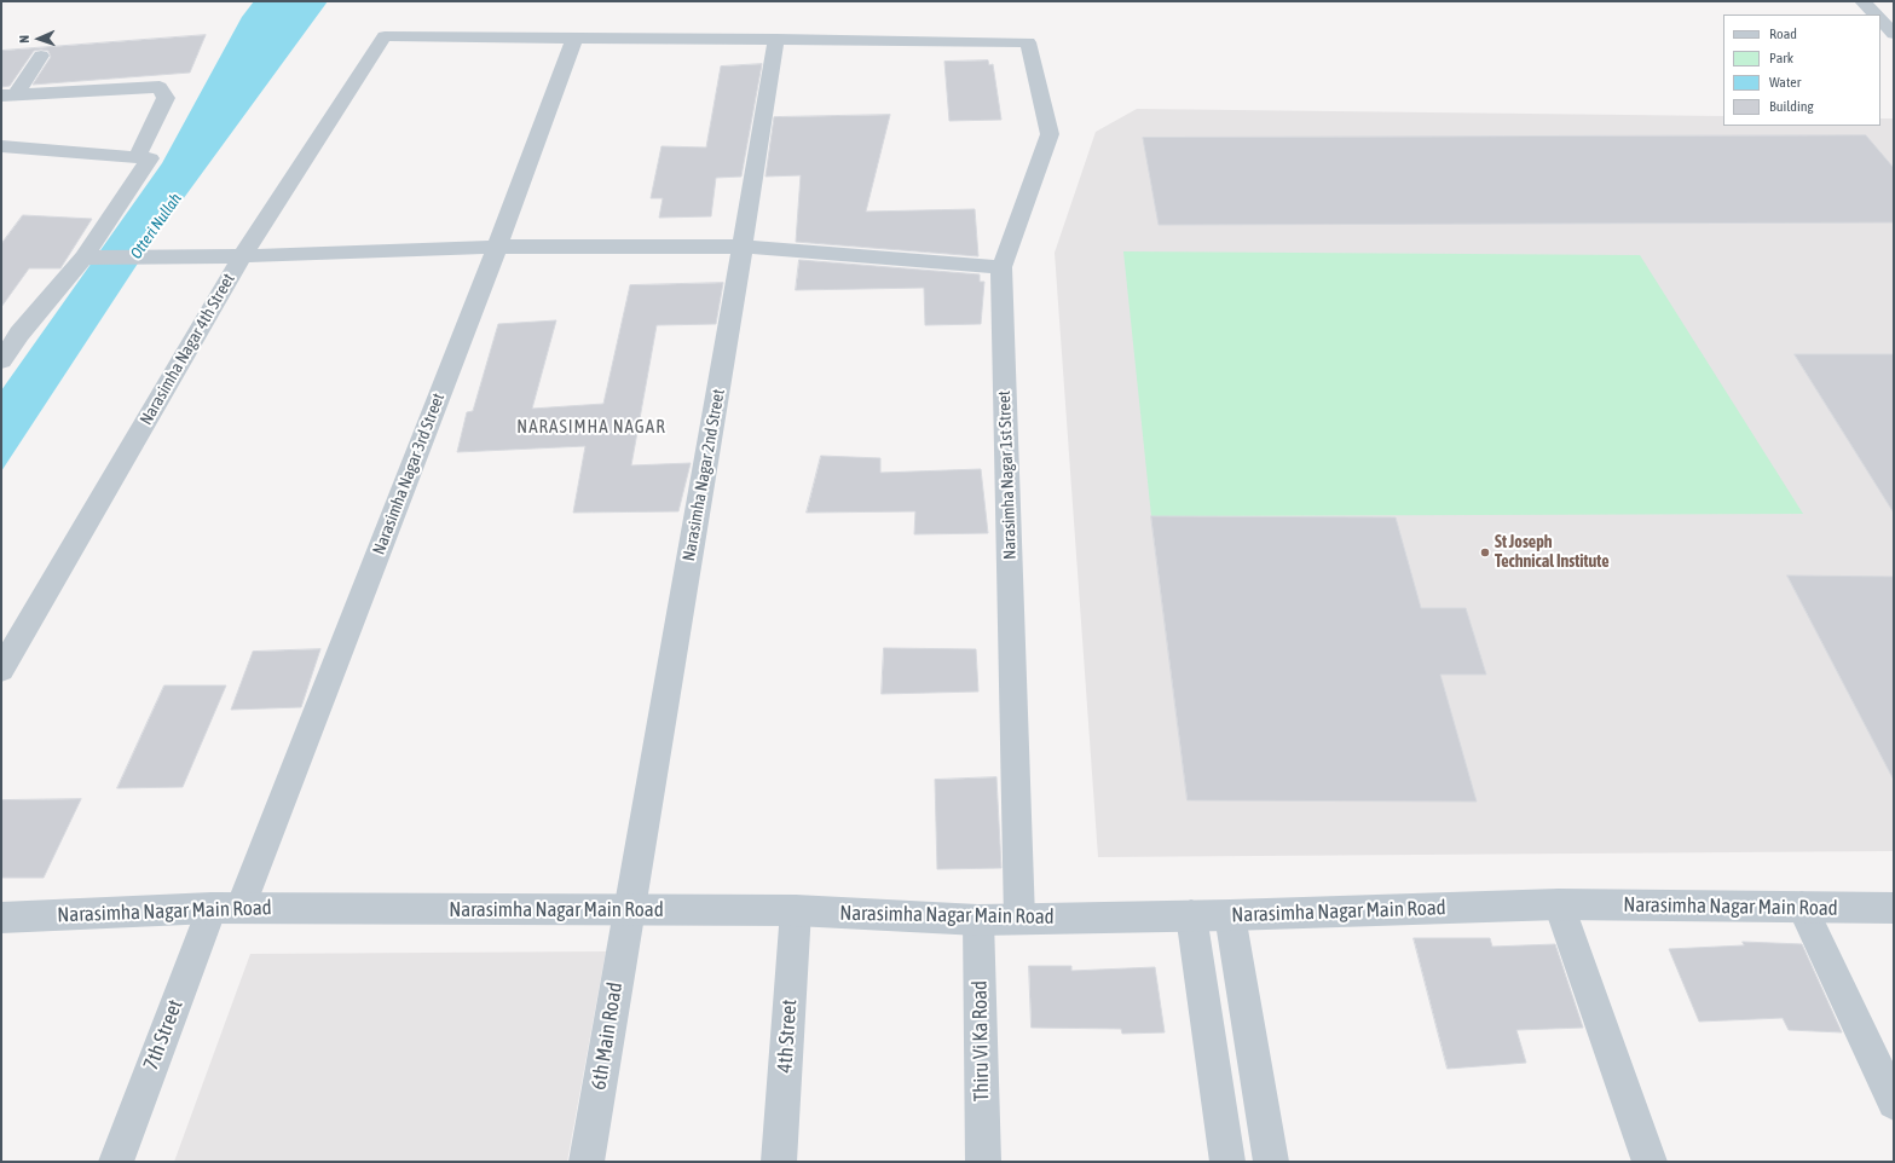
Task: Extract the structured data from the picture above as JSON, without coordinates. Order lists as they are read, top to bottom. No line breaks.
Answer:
{"streets":{"street":["Narasimha Nagar 4th Street","Narasimha Nagar 3rd Street","Narasimha Nagar 2nd Street","Narasimha Nagar 1st Street","Narasimha Nagar Main Road","7th Street","6th Main Road","4th Street","Thiru Vi Ka Road"]},"crossings":[["Narasimha Nagar 4th Street","Narasimha Nagar 3rd Street"],["Narasimha Nagar 3rd Street","Narasimha Nagar Main Road"],["Narasimha Nagar 3rd Street","7th Street"],["Narasimha Nagar 2nd Street","Narasimha Nagar 1st Street"],["Narasimha Nagar 2nd Street","Narasimha Nagar Main Road"],["Narasimha Nagar 2nd Street","6th Main Road"],["Narasimha Nagar 1st Street","Narasimha Nagar Main Road"],["Narasimha Nagar Main Road","7th Street"],["Narasimha Nagar Main Road","6th Main Road"],["Narasimha Nagar Main Road","4th Street"],["Narasimha Nagar Main Road","Thiru Vi Ka Road"]],"districts":["NARASIMHA NAGAR"],"water":["Otteri Nullah"],"places":["St Joseph Technical Institute"],"legend":["Road","Park","Water","Building"],"north":"left"}
